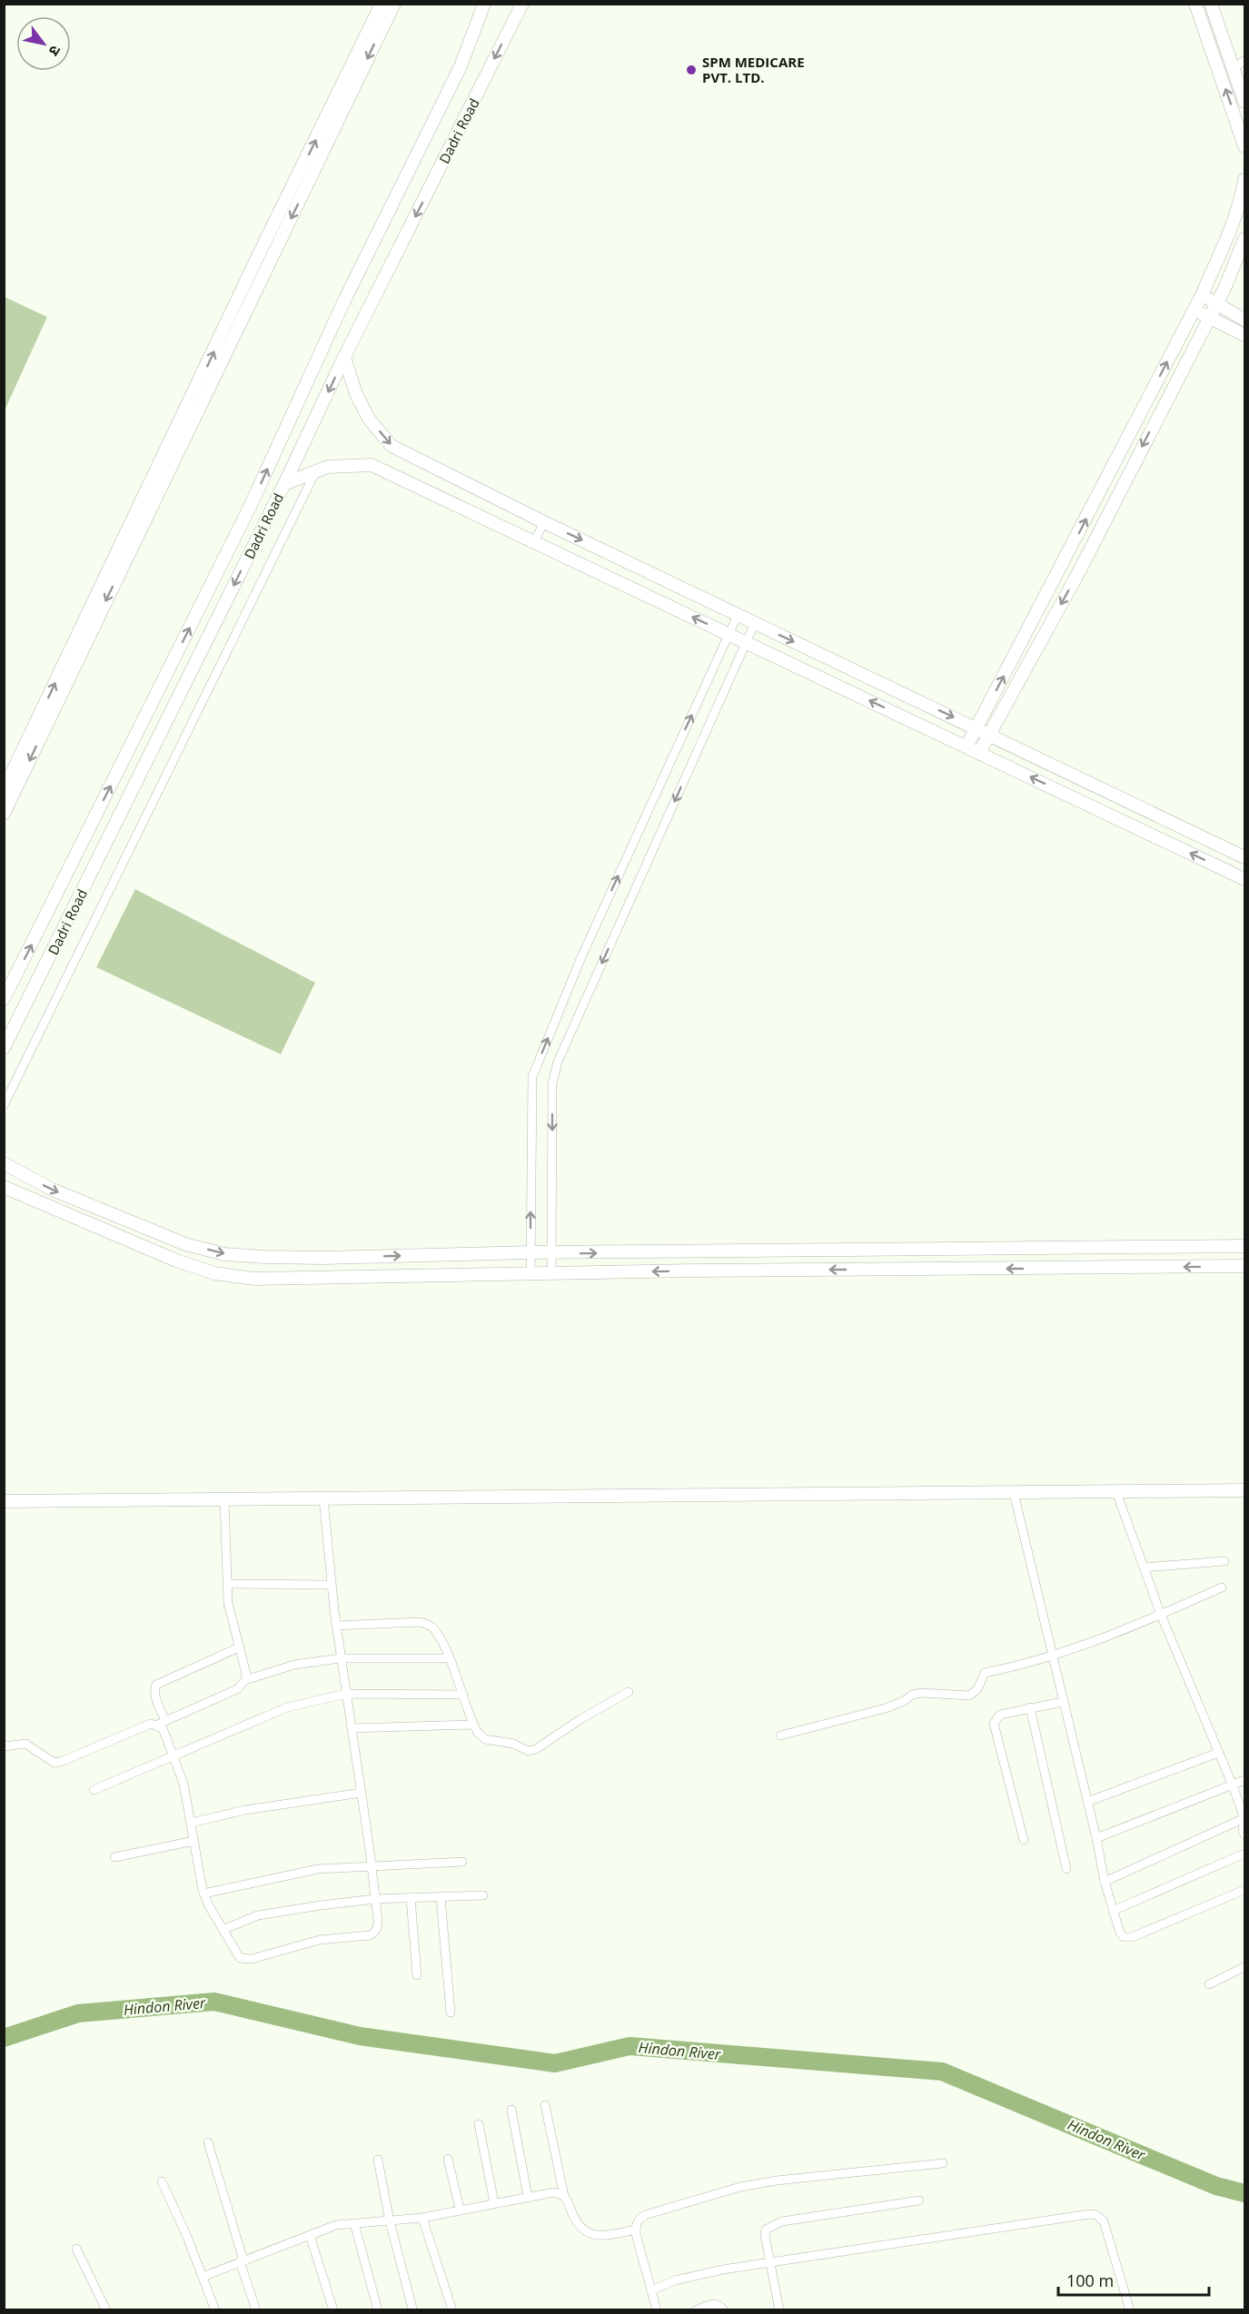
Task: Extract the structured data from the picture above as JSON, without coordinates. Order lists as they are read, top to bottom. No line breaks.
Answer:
{"streets":{"street":["Dadri Road"]},"water":["Hindon River"],"places":["SPM MEDICARE PVT. LTD."],"scale_bar":"100 m","north":"bottom right"}
